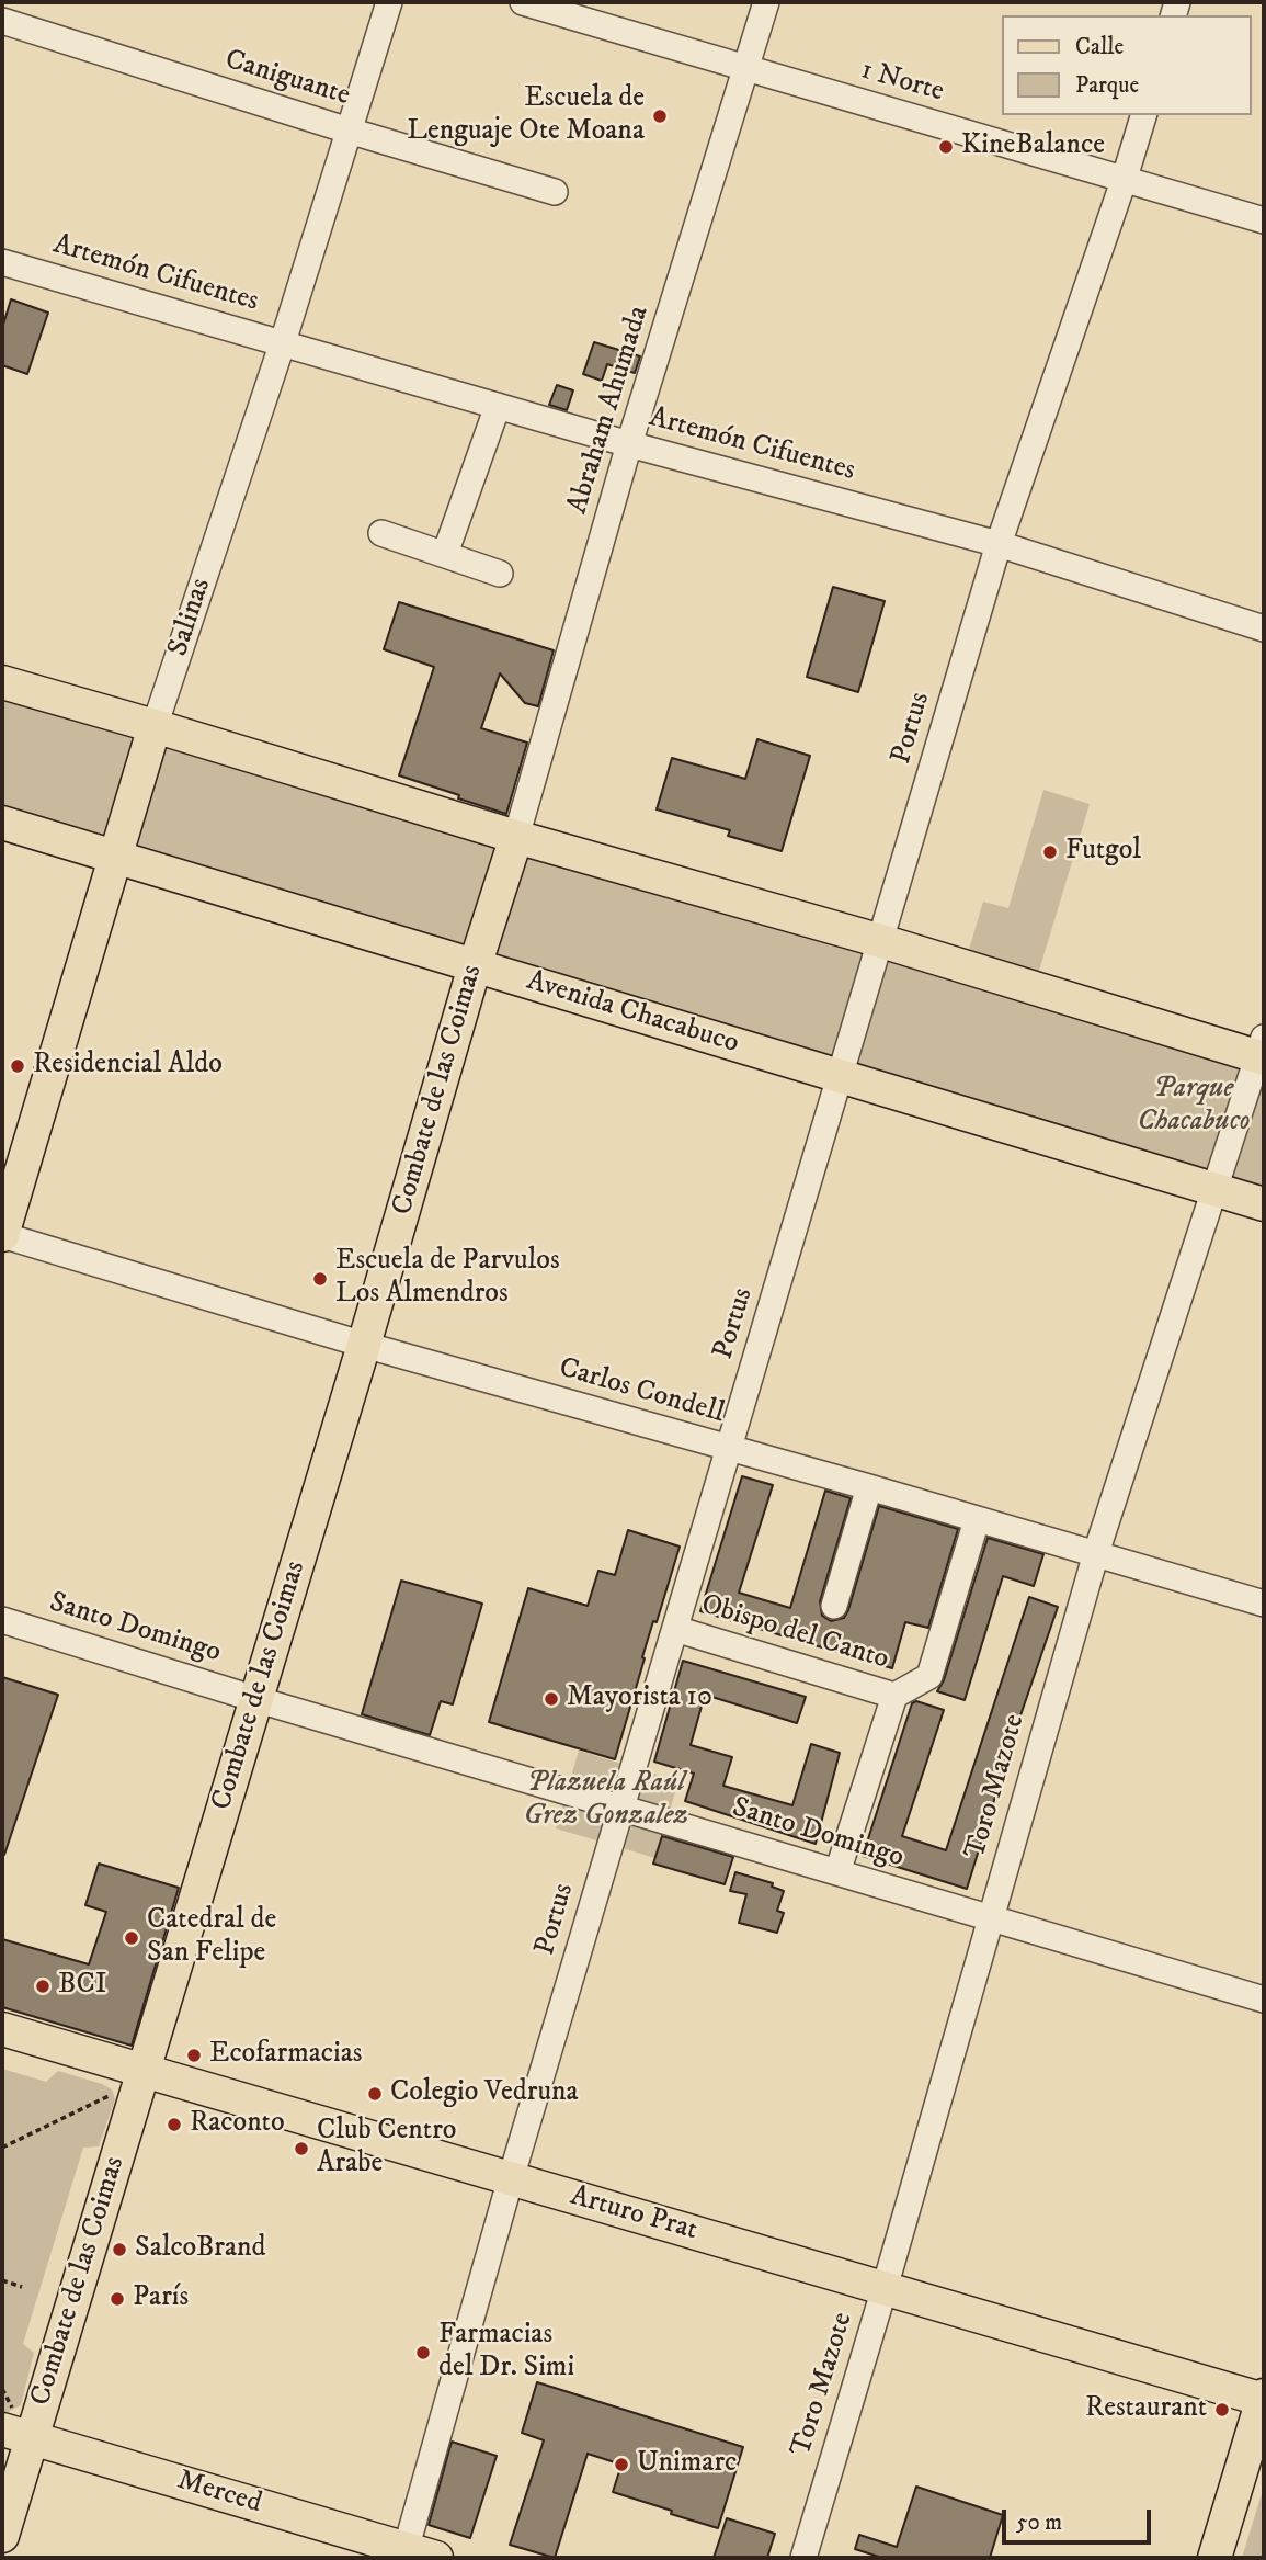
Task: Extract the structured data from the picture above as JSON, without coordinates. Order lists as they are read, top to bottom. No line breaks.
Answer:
{"streets":{"main road":["Salinas","Avenida Chacabuco","Combate de las Coimas","Arturo Prat","Merced"],"street":["Caniguante","1 Norte","Artemón Cifuentes","Abraham Ahumada","Portus","Carlos Condell","Santo Domingo","Obispo del Canto","Toro Mazote"]},"crossings":[["Caniguante","Salinas"],["1 Norte","Abraham Ahumada"],["1 Norte","Portus"],["Artemón Cifuentes","Abraham Ahumada"],["Artemón Cifuentes","Salinas"],["Artemón Cifuentes","Portus"],["Abraham Ahumada","Combate de las Coimas"],["Salinas","Avenida Chacabuco"],["Salinas","Carlos Condell"],["Portus","Avenida Chacabuco"],["Portus","Carlos Condell"],["Portus","Santo Domingo"],["Portus","Obispo del Canto"],["Portus","Arturo Prat"],["Portus","Merced"],["Avenida Chacabuco","Combate de las Coimas"],["Avenida Chacabuco","Toro Mazote"],["Combate de las Coimas","Carlos Condell"],["Combate de las Coimas","Santo Domingo"],["Combate de las Coimas","Arturo Prat"],["Combate de las Coimas","Merced"],["Carlos Condell","Toro Mazote"],["Santo Domingo","Obispo del Canto"],["Santo Domingo","Toro Mazote"],["Toro Mazote","Arturo Prat"]],"parks":["Parque Chacabuco","Plazuela Raúl Grez Gonzalez"],"places":["Escuela de Lenguaje Ote Moana","KineBalance","Futgol","Residencial Aldo","Escuela de Parvulos Los Almendros","Mayorista 10","Catedral de San Felipe","BCI","Ecofarmacias","Colegio Vedruna","Raconto","Club Centro Arabe","SalcoBrand","París","Farmacias del Dr. Simi","Restaurant","Unimarc"],"legend":["Calle","Parque"],"scale_bar":"50 m"}
